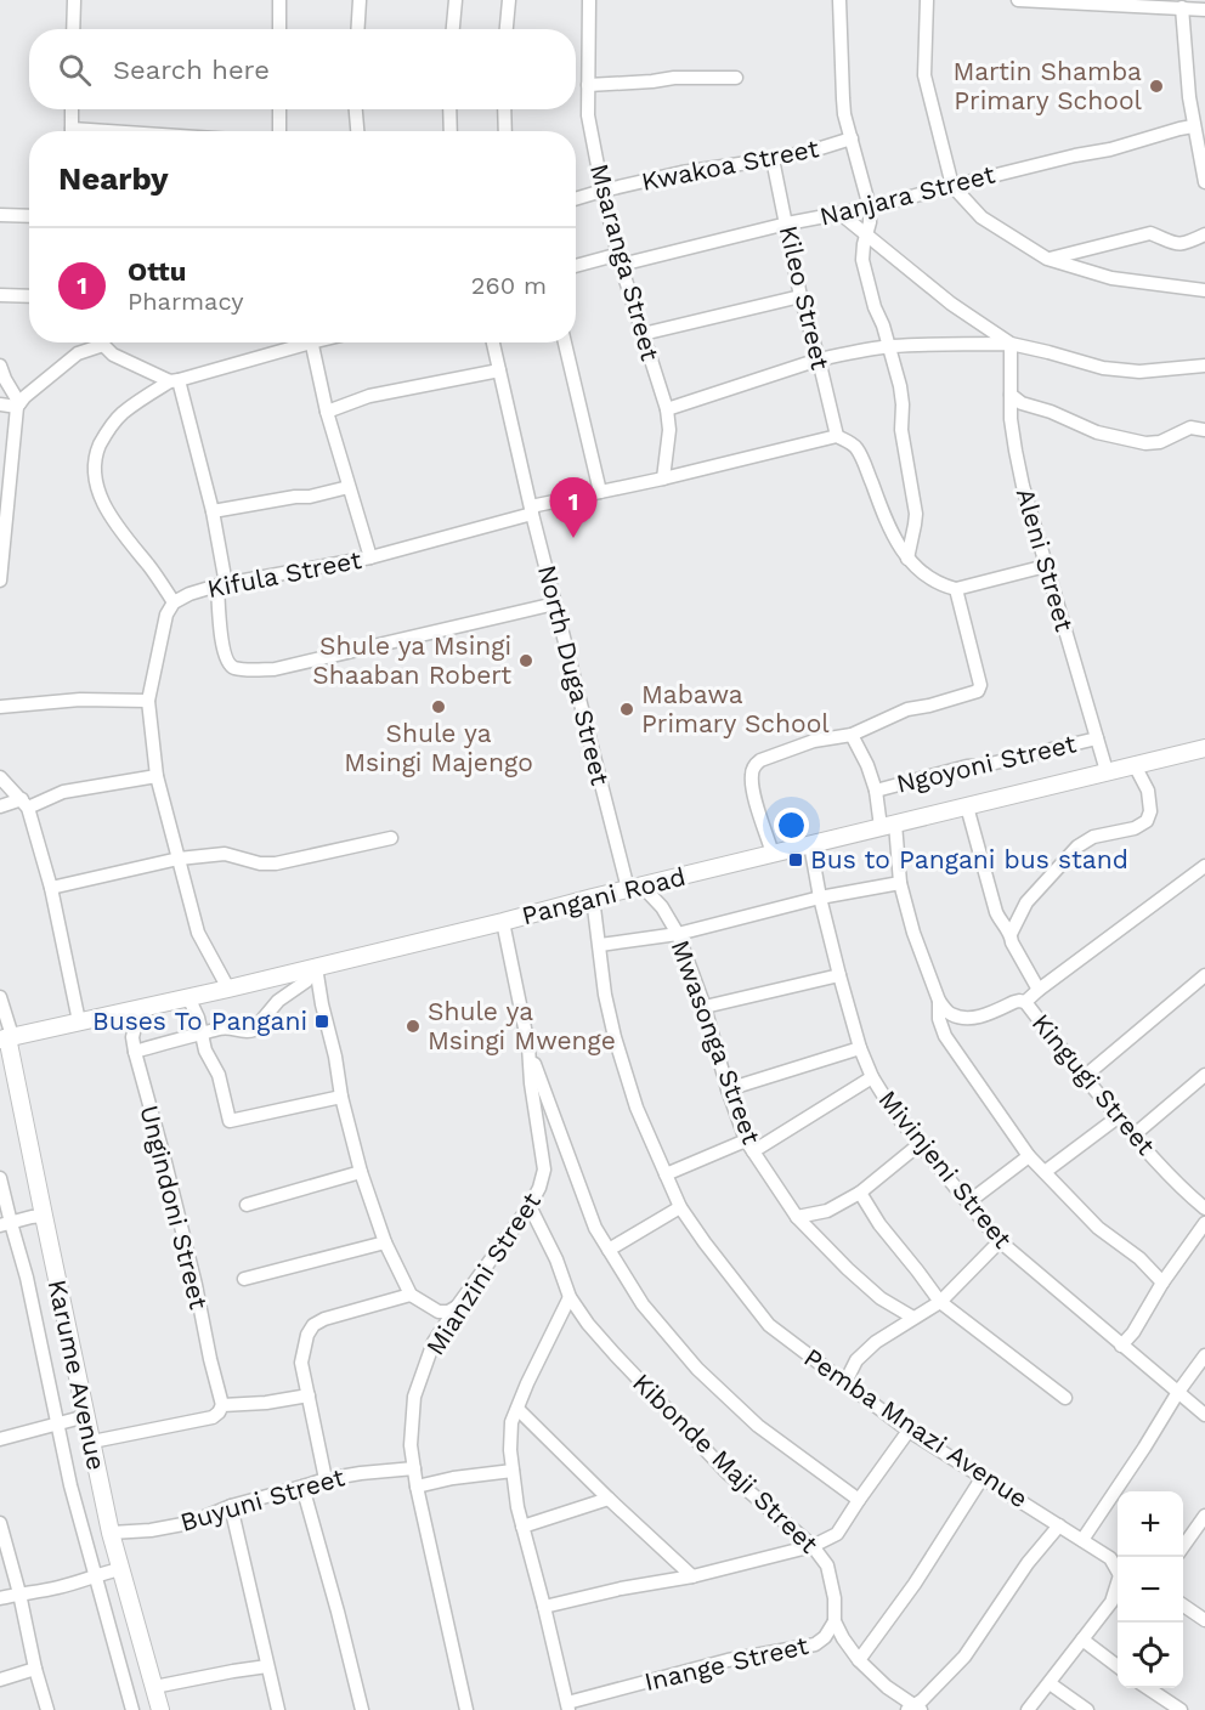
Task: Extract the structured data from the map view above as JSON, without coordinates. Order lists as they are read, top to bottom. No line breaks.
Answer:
{"streets":{"main road":["Pangani Road","Karume Avenue"],"street":["Kwakoa Street","Nanjara Street","Msaranga Street","Kileo Street","Aleni Street","Kifula Street","North Duga Street","Ngoyoni Street","Mwasonga Street","Kingugi Street","Mivinjeni Street","Ungindoni Street","Mianzini Street","Pemba Mnazi Avenue","Kibonde Maji Street","Buyuni Street","Inange Street"]},"crossings":[["Kwakoa Street","Msaranga Street"],["Kwakoa Street","Kileo Street"],["Nanjara Street","Msaranga Street"],["Nanjara Street","Kileo Street"],["Msaranga Street","Kifula Street"],["Kileo Street","Kifula Street"],["Aleni Street","Ngoyoni Street"],["Aleni Street","Pangani Road"],["Kifula Street","North Duga Street"],["Kifula Street","Pangani Road"],["North Duga Street","Pangani Road"],["North Duga Street","Mwasonga Street"],["Ngoyoni Street","Pangani Road"],["Pangani Road","Mwasonga Street"],["Pangani Road","Mivinjeni Street"],["Pangani Road","Ungindoni Street"],["Pangani Road","Mianzini Street"],["Pangani Road","Karume Avenue"],["Pangani Road","Pemba Mnazi Avenue"],["Mianzini Street","Kibonde Maji Street"],["Mianzini Street","Buyuni Street"],["Karume Avenue","Buyuni Street"],["Kibonde Maji Street","Inange Street"]],"places":{"other":["Martin Shamba Primary School","Shule ya Msingi Shaaban Robert","Shule ya Msingi Majengo","Mabawa Primary School","Shule ya Msingi Mwenge"],"transit":["Bus to Pangani bus stand","Buses To Pangani"]},"page":{"search":"Search here","heading":"Nearby","list":[{"mark":"1","name":"Ottu","note":"Pharmacy","value":"260 m"}],"pins":"1","map_buttons":["+","−"]}}
